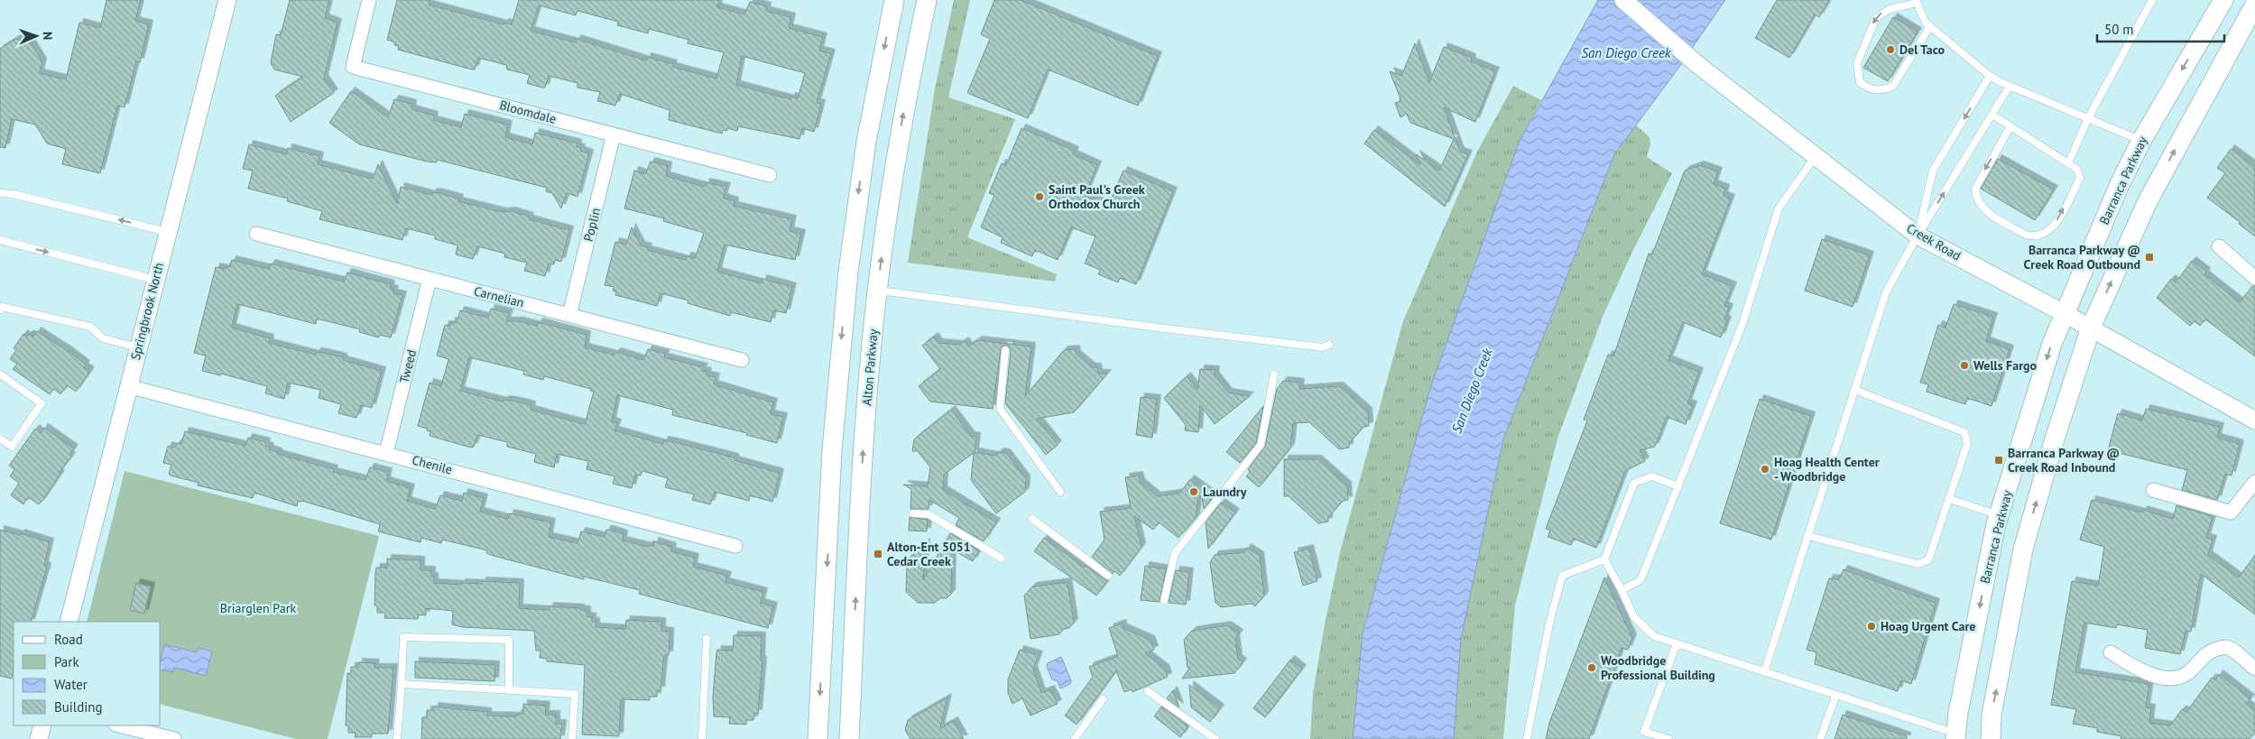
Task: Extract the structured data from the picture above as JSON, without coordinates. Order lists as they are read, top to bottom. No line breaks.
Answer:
{"streets":{"main road":["Barranca Parkway","Alton Parkway"],"street":["Bloomdale","Poplin","Creek Road","Carnelian","Springbrook North","Tweed","Chenile"]},"crossings":[["Bloomdale","Poplin"],["Barranca Parkway","Creek Road"],["Poplin","Carnelian"],["Carnelian","Tweed"],["Springbrook North","Chenile"],["Tweed","Chenile"]],"water":["San Diego Creek"],"parks":["Briarglen Park"],"places":{"other":["Del Taco","Saint Paul's Greek Orthodox Church","Wells Fargo","Hoag Health Center - Woodbridge","Laundry","Hoag Urgent Care","Woodbridge Professional Building"],"transit":["Barranca Parkway @ Creek Road Outbound","Barranca Parkway @ Creek Road Inbound","Alton-Ent 5051 Cedar Creek"]},"legend":["Road","Park","Water","Building"],"scale_bar":"50 m","north":"right"}
